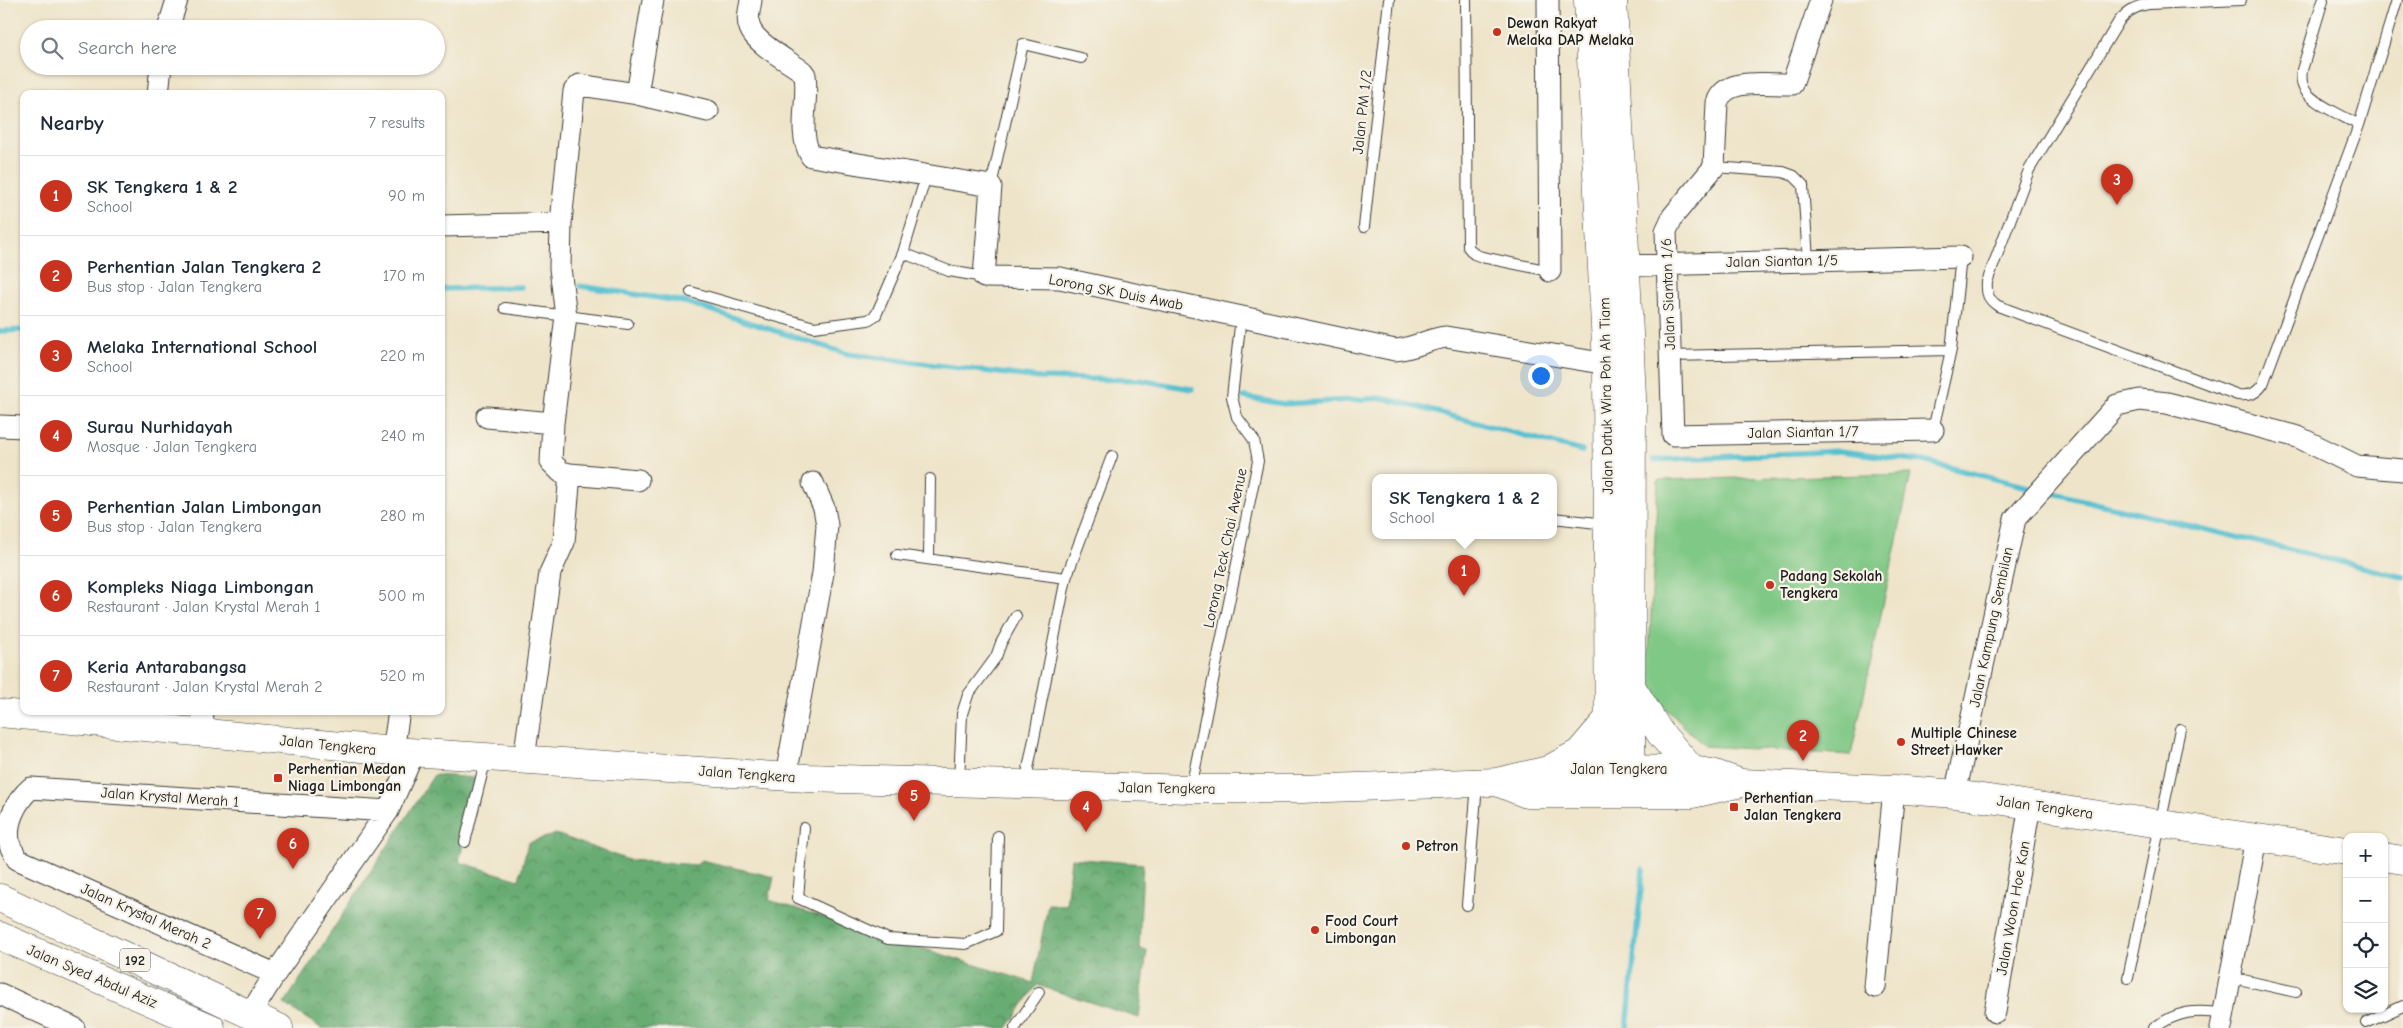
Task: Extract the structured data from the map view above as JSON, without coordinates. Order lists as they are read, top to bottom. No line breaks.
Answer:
{"streets":{"main road":["Jalan Datuk Wira Poh Ah Tiam","Jalan Tengkera","192","Jalan Syed Abdul Aziz"],"street":["Jalan Siantan 1/5","Lorong SK Duis Awab","Jalan Siantan 1/6","Jalan Siantan 1/7","Jalan Kampung Sembilan","Jalan Krystal Merah 1","Jalan Woon Hoe Kan","Jalan Krystal Merah 2"],"lane":["Jalan PM 1/2","Lorong Teck Chai Avenue"]},"crossings":[["Jalan Siantan 1/5","Jalan Siantan 1/6"],["Jalan Siantan 1/5","Jalan Datuk Wira Poh Ah Tiam"],["Lorong SK Duis Awab","Jalan Datuk Wira Poh Ah Tiam"],["Lorong SK Duis Awab","Lorong Teck Chai Avenue"],["Jalan Siantan 1/6","Jalan Siantan 1/7"],["Jalan Datuk Wira Poh Ah Tiam","Jalan Tengkera"],["Lorong Teck Chai Avenue","Jalan Tengkera"],["Jalan Kampung Sembilan","Jalan Tengkera"],["Jalan Tengkera","Jalan Woon Hoe Kan"],["Jalan Krystal Merah 1","Jalan Krystal Merah 2"]],"places":{"other":["Dewan Rakyat Melaka DAP Melaka","Padang Sekolah Tengkera","Multiple Chinese Street Hawker","Petron","Food Court Limbongan"],"transit":["Perhentian Medan Niaga Limbongan","Perhentian Jalan Tengkera"]},"page":{"search":"Search here","heading":["Nearby","7 results"],"list":[{"mark":"1","name":"SK Tengkera 1 & 2","note":"School","value":"90 m"},{"mark":"2","name":"Perhentian Jalan Tengkera 2","note":"Bus stop · Jalan Tengkera","value":"170 m"},{"mark":"3","name":"Melaka International School","note":"School","value":"220 m"},{"mark":"4","name":"Surau Nurhidayah","note":"Mosque · Jalan Tengkera","value":"240 m"},{"mark":"5","name":"Perhentian Jalan Limbongan","note":"Bus stop · Jalan Tengkera","value":"280 m"},{"mark":"6","name":"Kompleks Niaga Limbongan","note":"Restaurant · Jalan Krystal Merah 1","value":"500 m"},{"mark":"7","name":"Keria Antarabangsa","note":"Restaurant · Jalan Krystal Merah 2","value":"520 m"}],"pins":["3","1","2","5","4","6","7"],"popup":["SK Tengkera 1 & 2","School"],"map_buttons":["+","−"]}}
